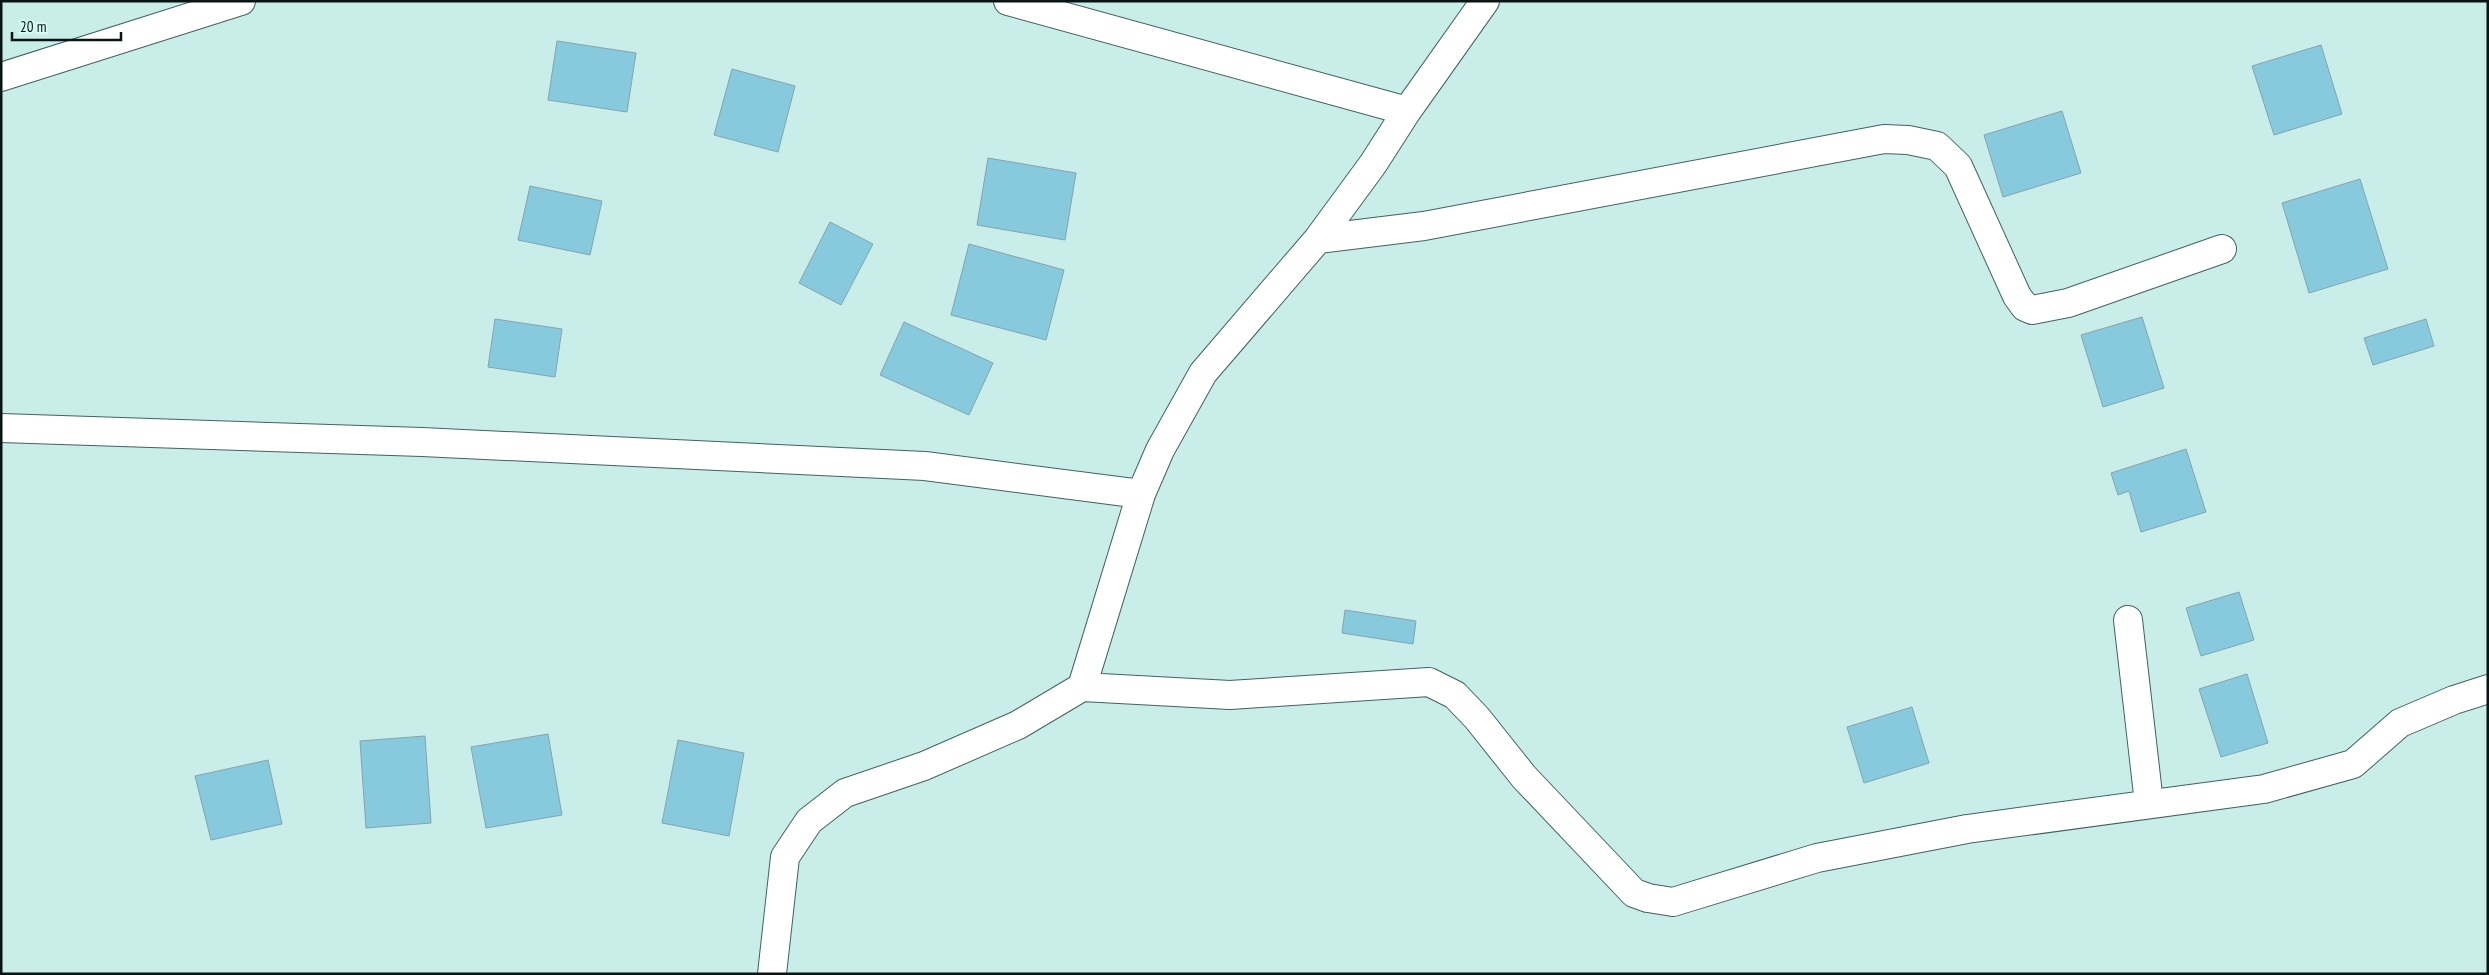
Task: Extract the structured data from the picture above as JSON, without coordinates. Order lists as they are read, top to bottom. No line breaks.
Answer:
{"scale_bar":"20 m"}
